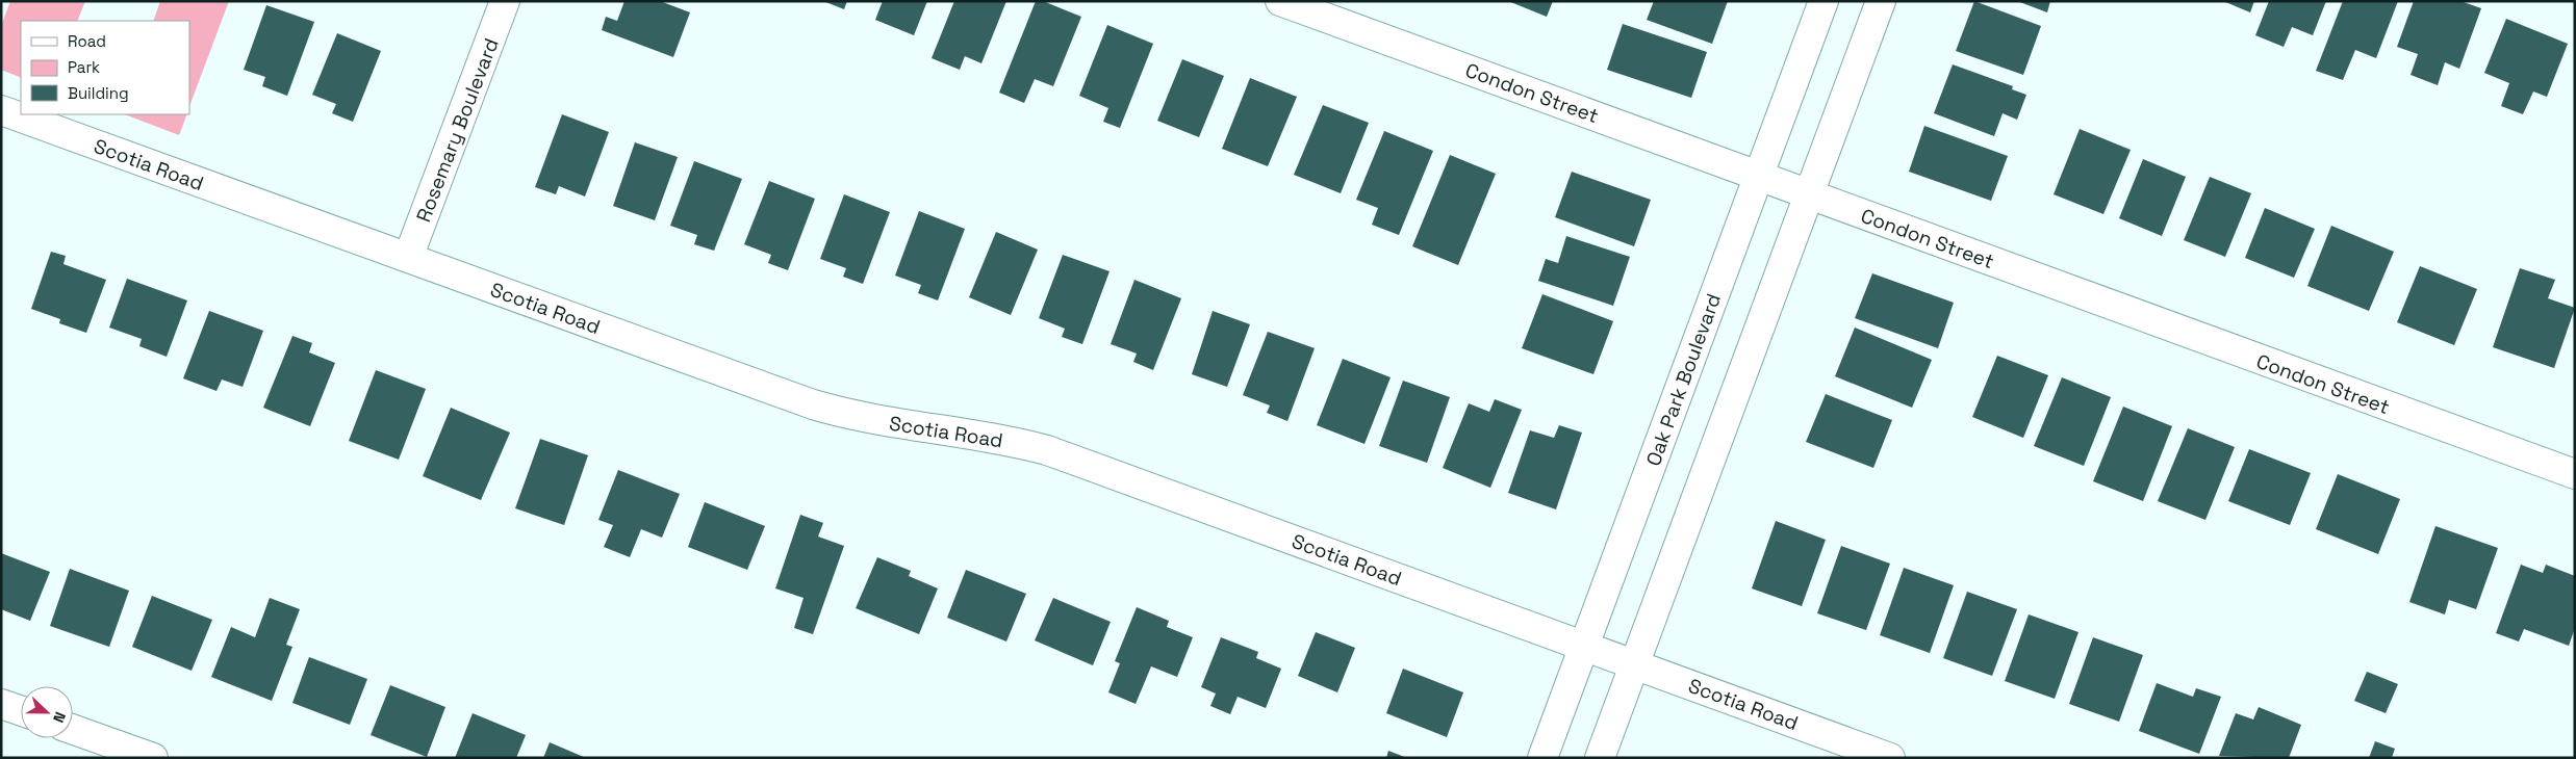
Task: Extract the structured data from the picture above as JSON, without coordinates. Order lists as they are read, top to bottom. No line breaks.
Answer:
{"streets":{"street":["Condon Street","Rosemary Boulevard","Scotia Road","Oak Park Boulevard"]},"crossings":[["Condon Street","Oak Park Boulevard"],["Rosemary Boulevard","Scotia Road"],["Scotia Road","Oak Park Boulevard"]],"legend":["Road","Park","Building"],"north":"right"}
